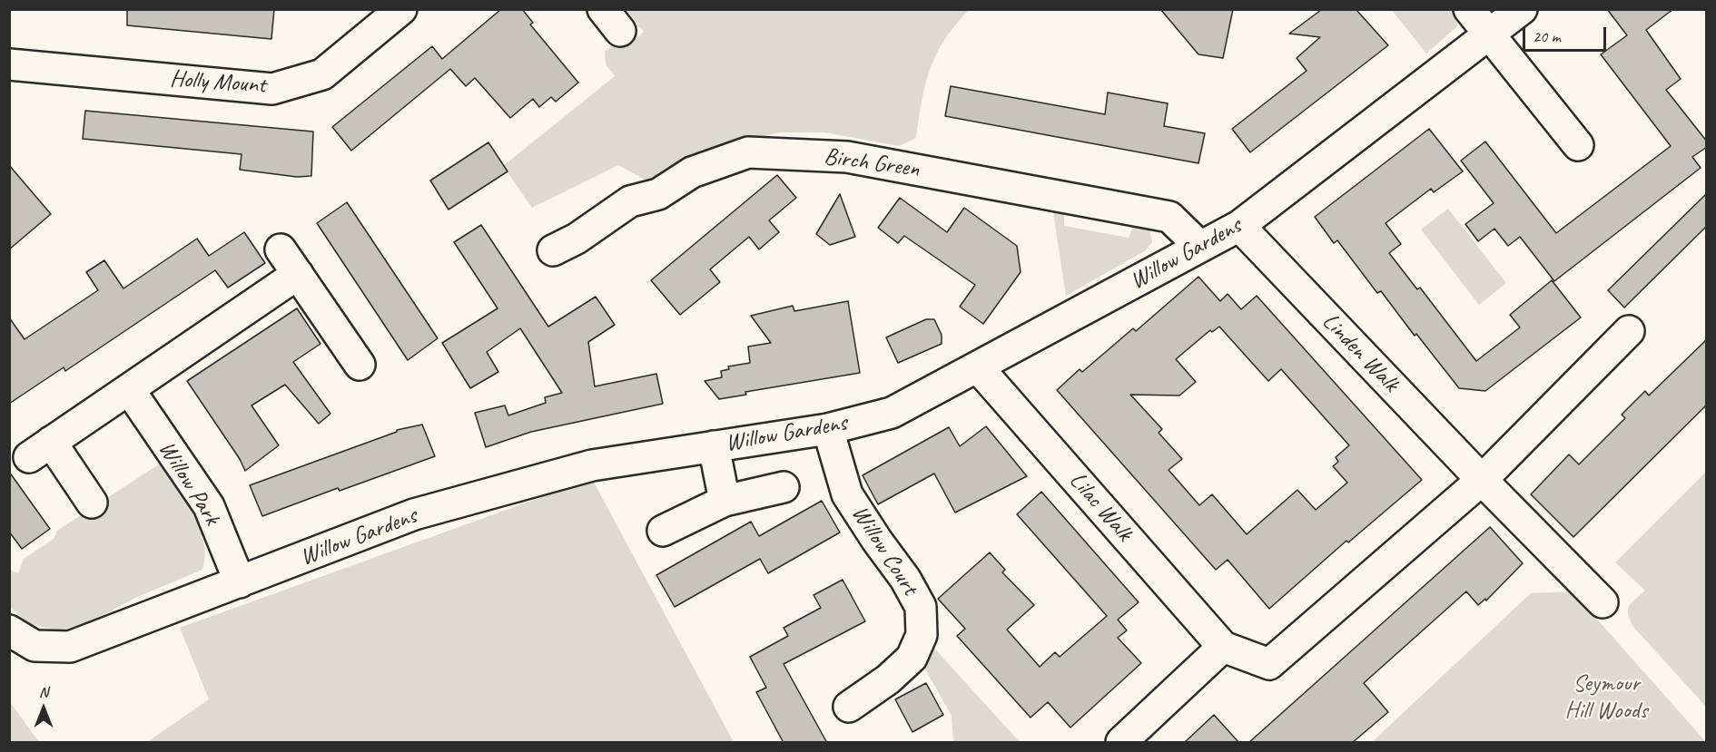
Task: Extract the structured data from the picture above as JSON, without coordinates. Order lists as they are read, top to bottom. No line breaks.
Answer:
{"streets":{"street":["Holly Mount","Birch Green","Willow Gardens","Linden Walk","Willow Park","Lilac Walk","Willow Court"]},"crossings":[["Birch Green","Willow Gardens"],["Willow Gardens","Linden Walk"],["Willow Gardens","Willow Park"],["Willow Gardens","Lilac Walk"],["Willow Gardens","Willow Court"],["Linden Walk","Lilac Walk"]],"parks":["Seymour Hill Woods"],"scale_bar":"20 m","north":"top"}
